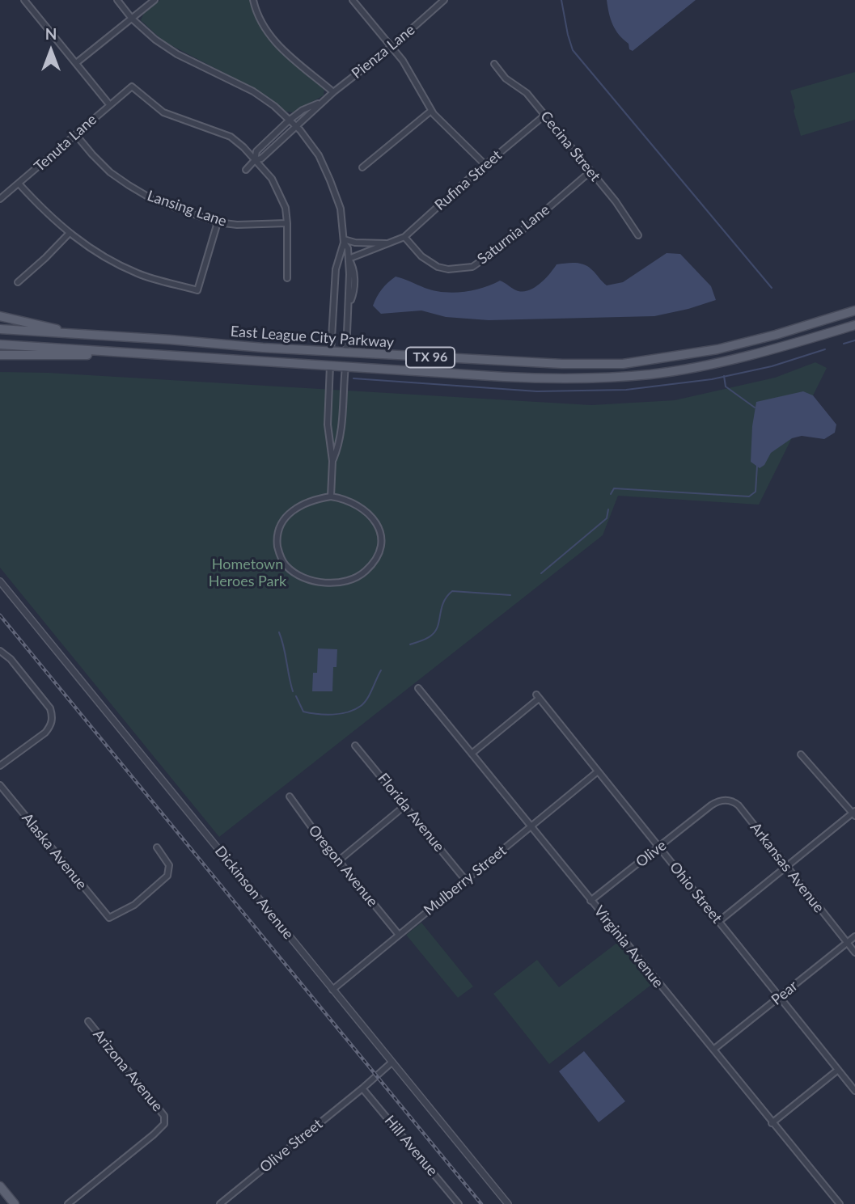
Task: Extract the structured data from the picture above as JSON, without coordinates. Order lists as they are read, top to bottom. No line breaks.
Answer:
{"streets":{"main road":["East League City Parkway","TX 96"],"street":["Pienza Lane","Tenuta Lane","Cecina Street","Rufina Street","Lansing Lane","Saturnia Lane","Florida Avenue","Alaska Avenue","Olive","Oregon Avenue","Arkansas Avenue","Mulberry Street","Dickinson Avenue","Ohio Street","Virginia Avenue","Pear","Arizona Avenue","Olive Street","Hill Avenue"]},"crossings":[["Pienza Lane","Tenuta Lane"],["Tenuta Lane","Lansing Lane"],["Cecina Street","Rufina Street"],["Cecina Street","Saturnia Lane"],["Rufina Street","Saturnia Lane"],["Florida Avenue","Mulberry Street"],["Olive","Arkansas Avenue"],["Olive","Ohio Street"],["Olive","Virginia Avenue"],["Oregon Avenue","Mulberry Street"],["Arkansas Avenue","Pear"],["Mulberry Street","Dickinson Avenue"],["Mulberry Street","Ohio Street"],["Mulberry Street","Virginia Avenue"],["Dickinson Avenue","Olive Street"],["Ohio Street","Virginia Avenue"],["Ohio Street","Pear"],["Virginia Avenue","Pear"],["Olive Street","Hill Avenue"]],"parks":["Hometown Heroes Park"],"north":"top"}
